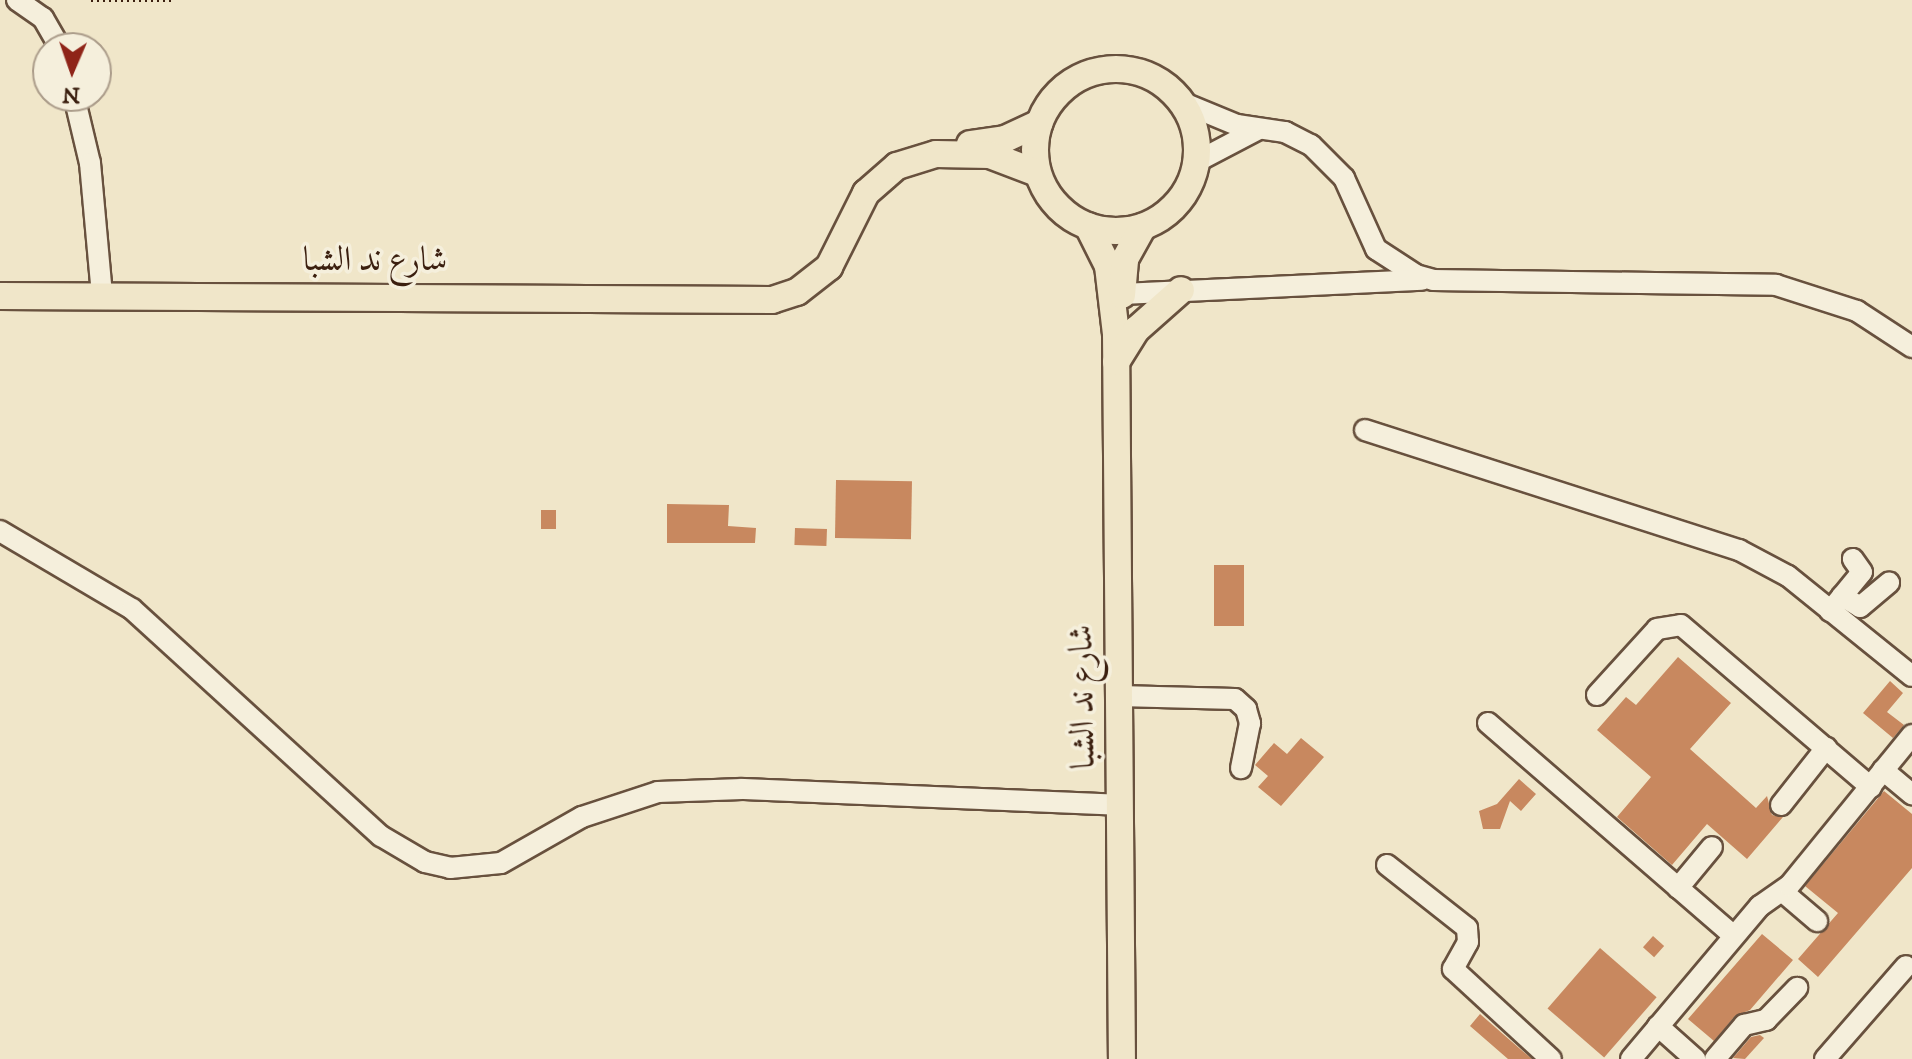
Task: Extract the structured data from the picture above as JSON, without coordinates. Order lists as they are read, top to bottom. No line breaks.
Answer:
{"streets":{"main road":["شارع ند الشبا"]},"north":"bottom"}
